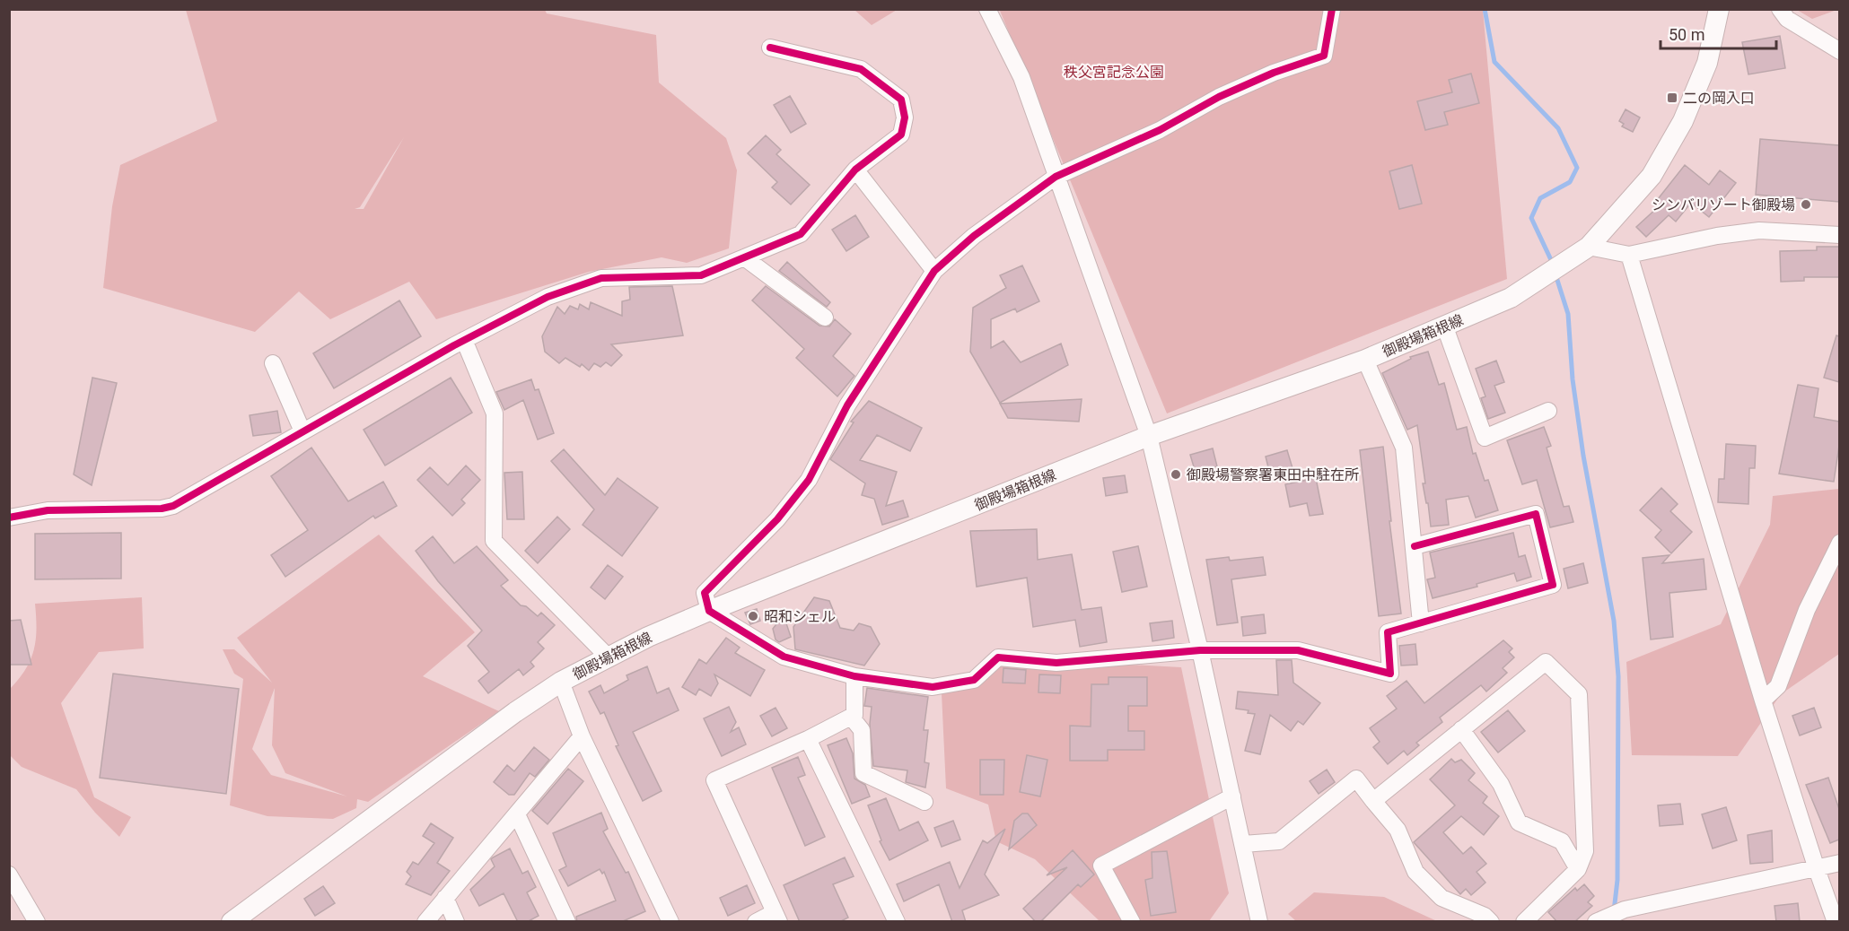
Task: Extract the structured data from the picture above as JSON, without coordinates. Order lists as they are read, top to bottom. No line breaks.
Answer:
{"streets":{"main road":["御殿場箱根線"]},"parks":["秩父宮記念公園"],"places":{"transit":["二の岡入口"],"other":["シンバリゾート御殿場","御殿場警察署東田中駐在所","昭和シェル"]},"scale_bar":"50 m"}
